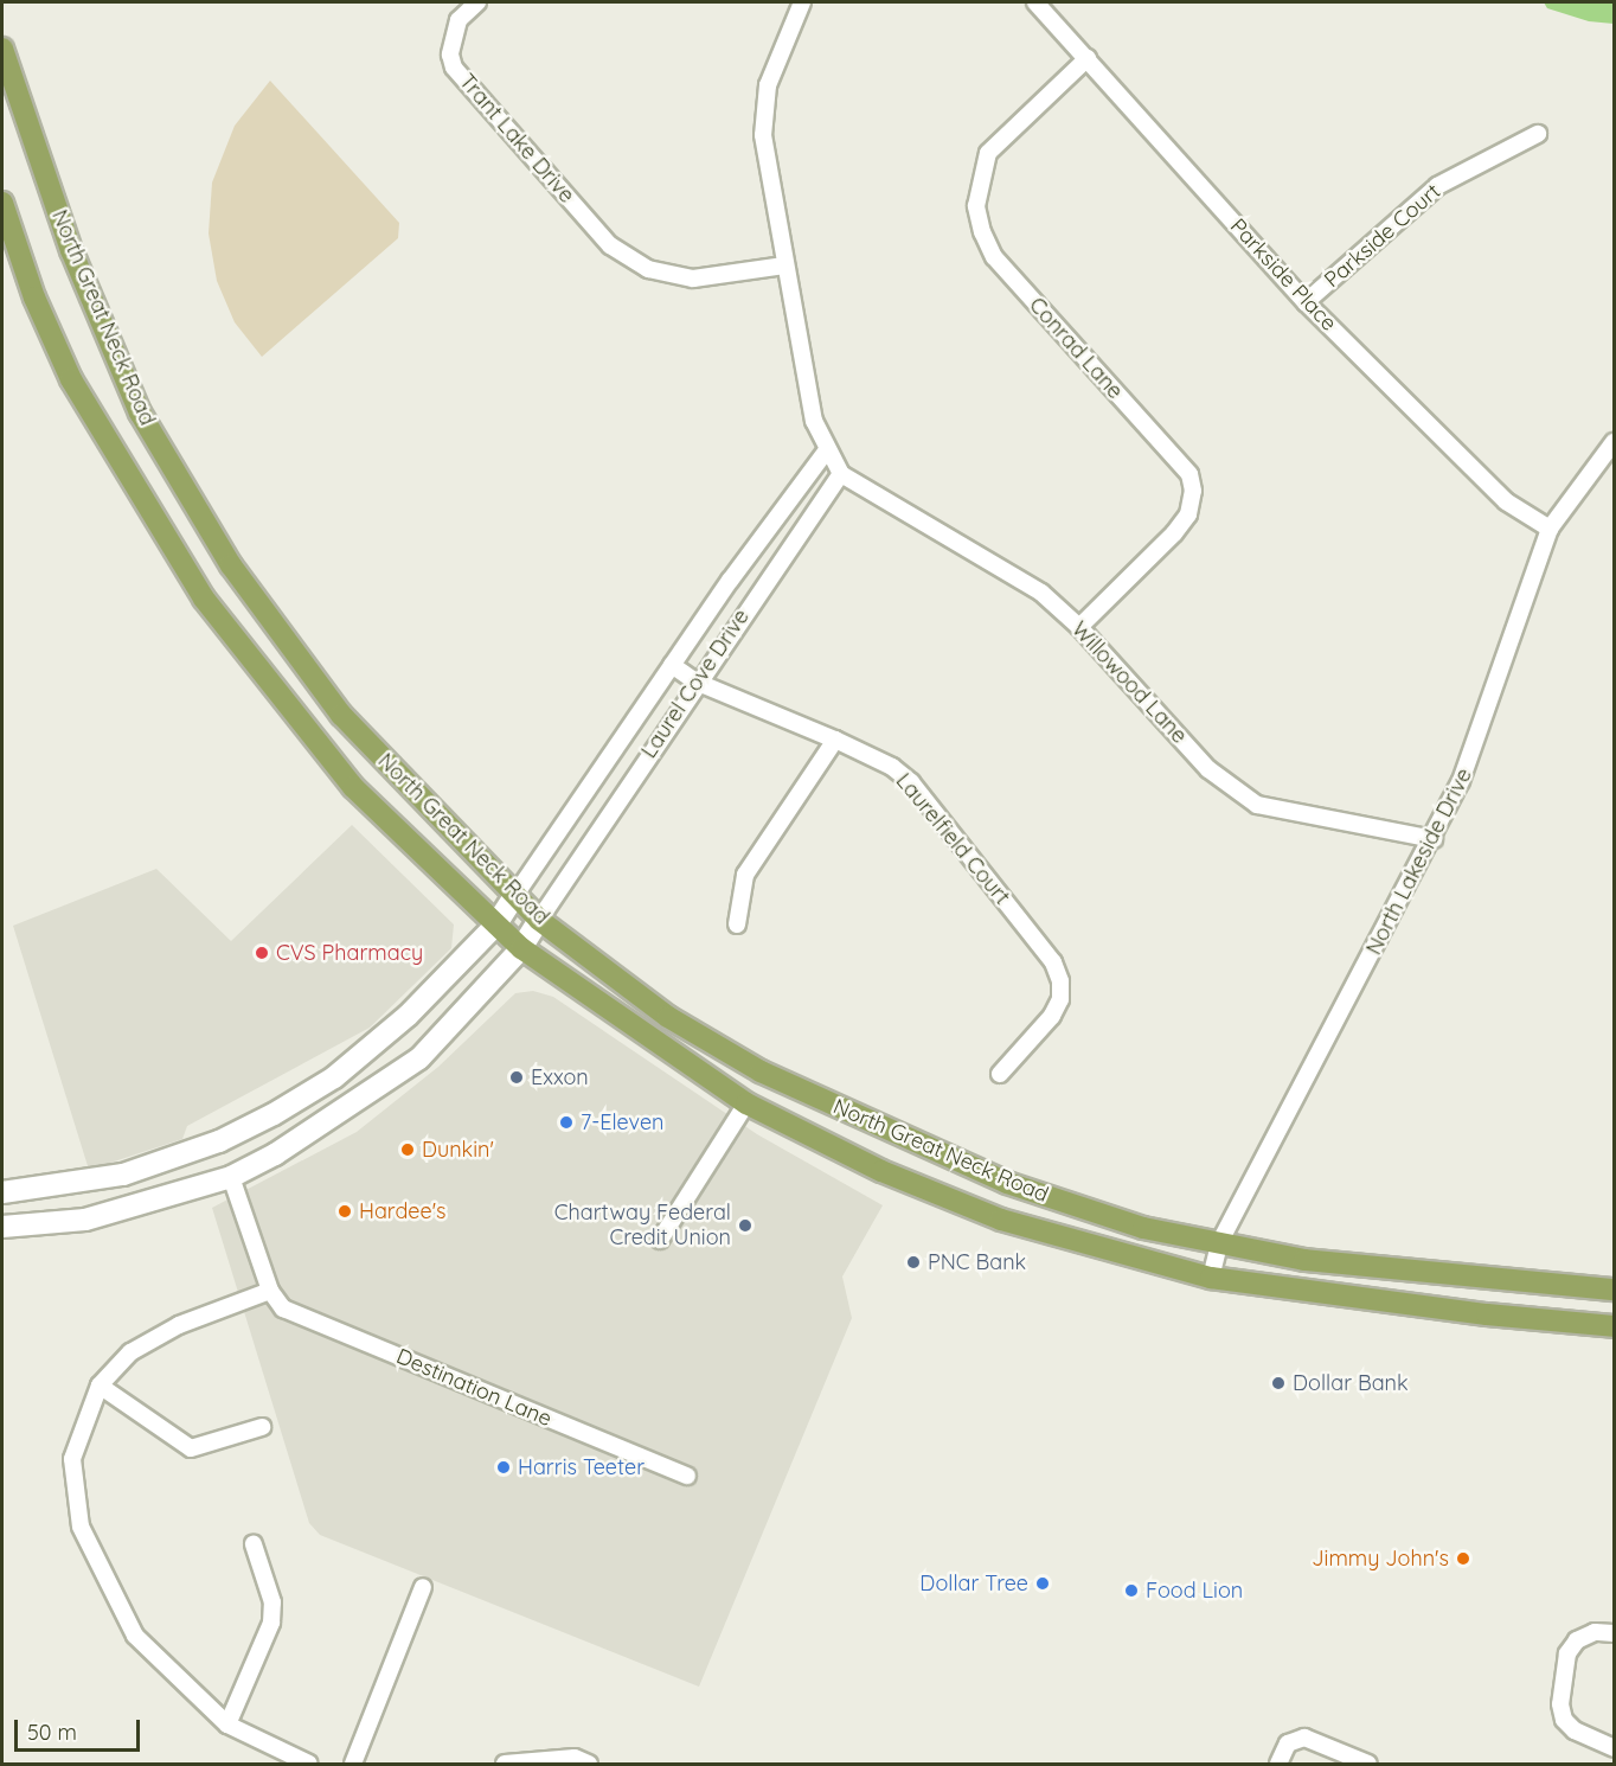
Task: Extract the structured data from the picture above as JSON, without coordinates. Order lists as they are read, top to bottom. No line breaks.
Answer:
{"streets":{"main road":["North Great Neck Road"],"street":["Trant Lake Drive","Parkside Court","Parkside Place","Conrad Lane","Willowood Lane","Laurel Cove Drive","Laurelfield Court","North Lakeside Drive","Destination Lane"]},"crossings":[["Parkside Court","Parkside Place"],["Parkside Place","Conrad Lane"],["Parkside Place","North Lakeside Drive"],["North Great Neck Road","Laurel Cove Drive"],["North Great Neck Road","North Lakeside Drive"],["Conrad Lane","Willowood Lane"],["Willowood Lane","Laurel Cove Drive"],["Willowood Lane","North Lakeside Drive"],["Laurel Cove Drive","Laurelfield Court"]],"places":["CVS Pharmacy","Exxon","7-Eleven","Dunkin'","Hardee's","Chartway Federal Credit Union","PNC Bank","Dollar Bank","Harris Teeter","Jimmy John's","Dollar Tree","Food Lion"],"scale_bar":"50 m"}
